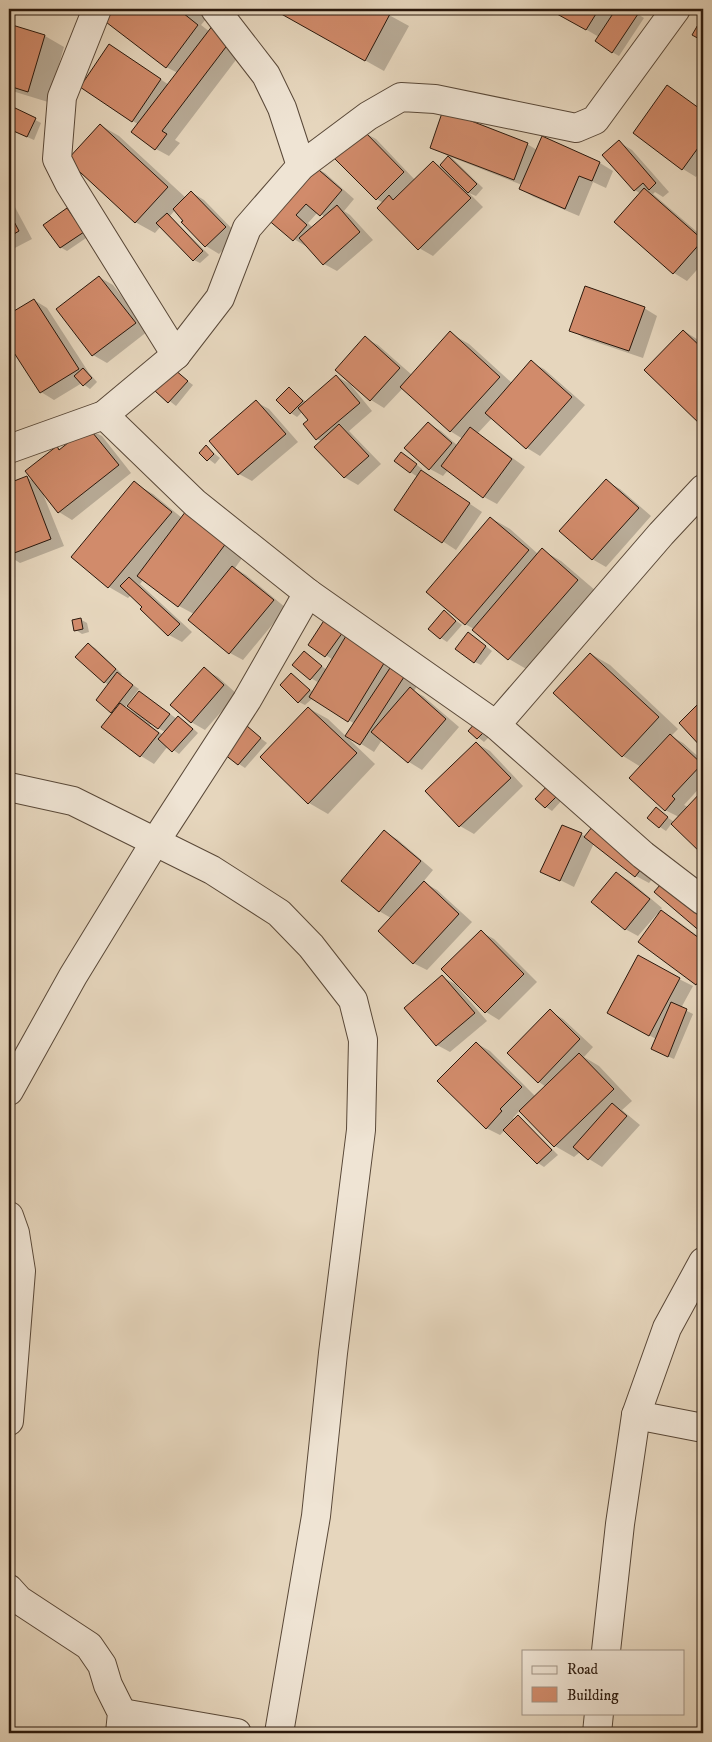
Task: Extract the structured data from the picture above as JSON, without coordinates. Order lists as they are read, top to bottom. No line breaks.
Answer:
{"legend":["Road","Building"]}
